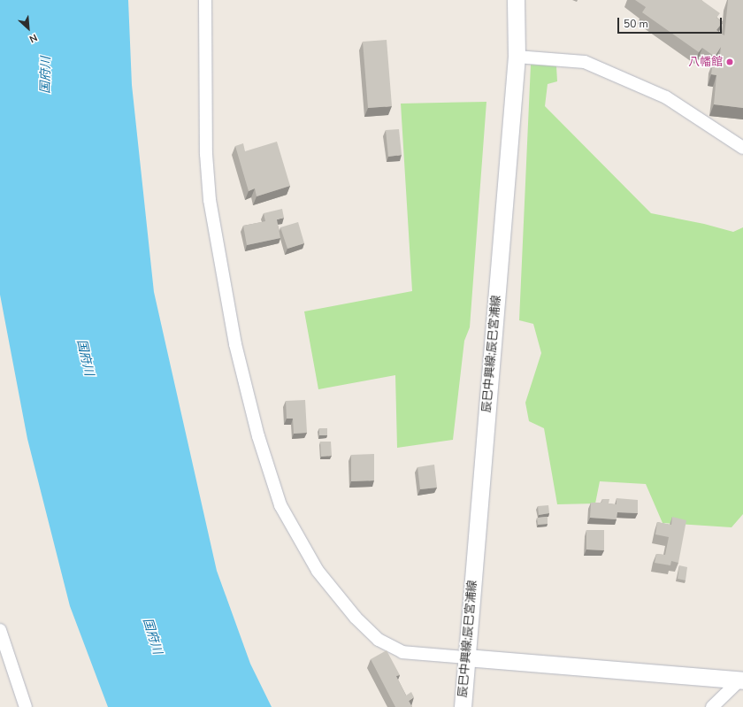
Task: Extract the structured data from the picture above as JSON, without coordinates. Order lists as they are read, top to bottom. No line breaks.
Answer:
{"streets":{"main road":["辰巳中興線;辰巳宮浦線"]},"water":["国府川"],"places":["八幡館"],"scale_bar":"50 m","north":"bottom right"}
